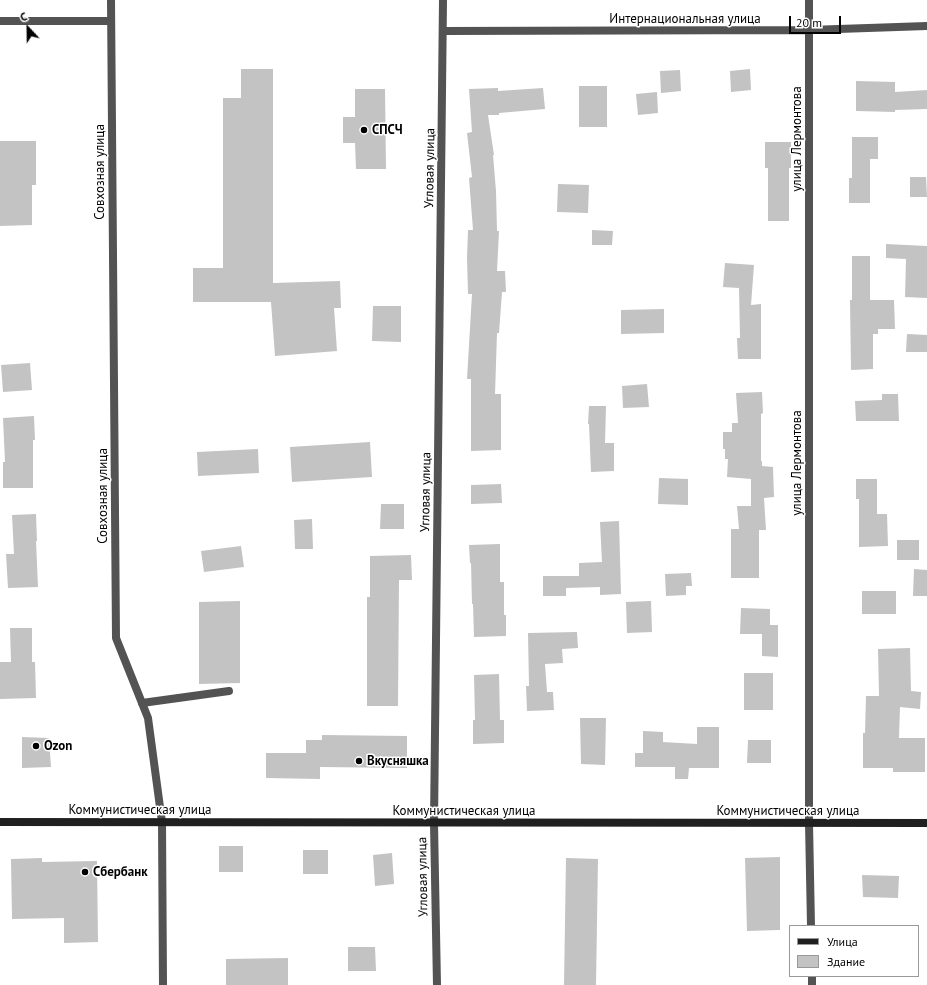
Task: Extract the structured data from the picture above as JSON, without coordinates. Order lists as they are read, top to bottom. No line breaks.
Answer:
{"streets":{"street":["Интернациональная улица","улица Лермонтова","Угловая улица","Совхозная улица","Коммунистическая улица"]},"crossings":[["Интернациональная улица","улица Лермонтова"],["Интернациональная улица","Угловая улица"],["улица Лермонтова","Коммунистическая улица"],["Угловая улица","Коммунистическая улица"],["Совхозная улица","Коммунистическая улица"]],"places":["СПСЧ","Ozon","Вкусняшка","Сбербанк"],"legend":["Улица","Здание"],"scale_bar":"20 m","north":"top"}
